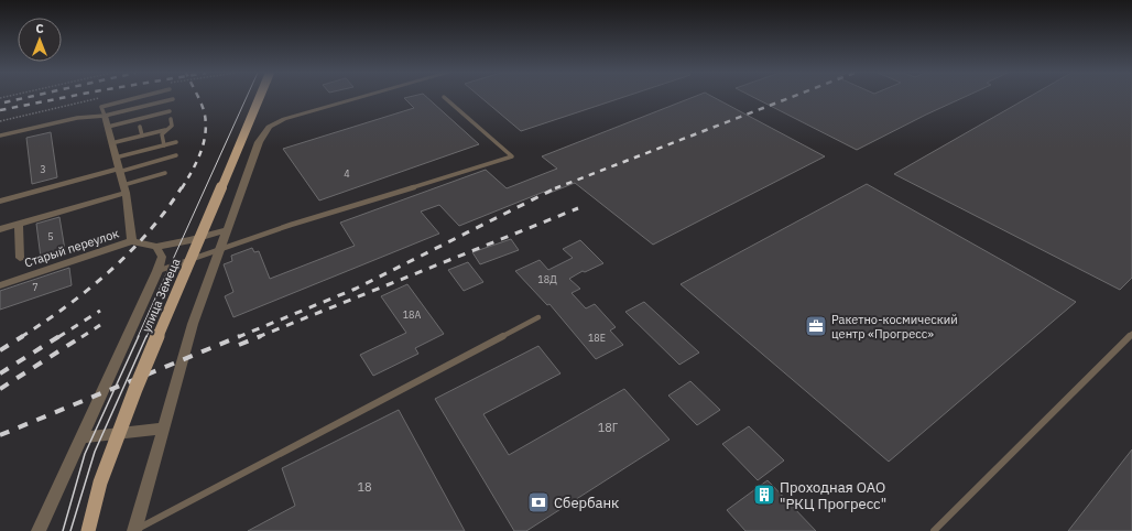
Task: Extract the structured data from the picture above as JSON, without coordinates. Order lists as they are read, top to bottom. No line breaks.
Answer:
{"streets":{"main road":["улица Земеца"],"street":["Старый переулок"]},"places":{"office":["Ракетно-космический центр «Прогресс»"],"building":["Проходная ОАО \"РКЦ Прогресс\""],"bank":["Сбербанк"]},"house_numbers":["3","4","5","18Д","7","18А","18Е","18Г","18"],"north":"top"}
